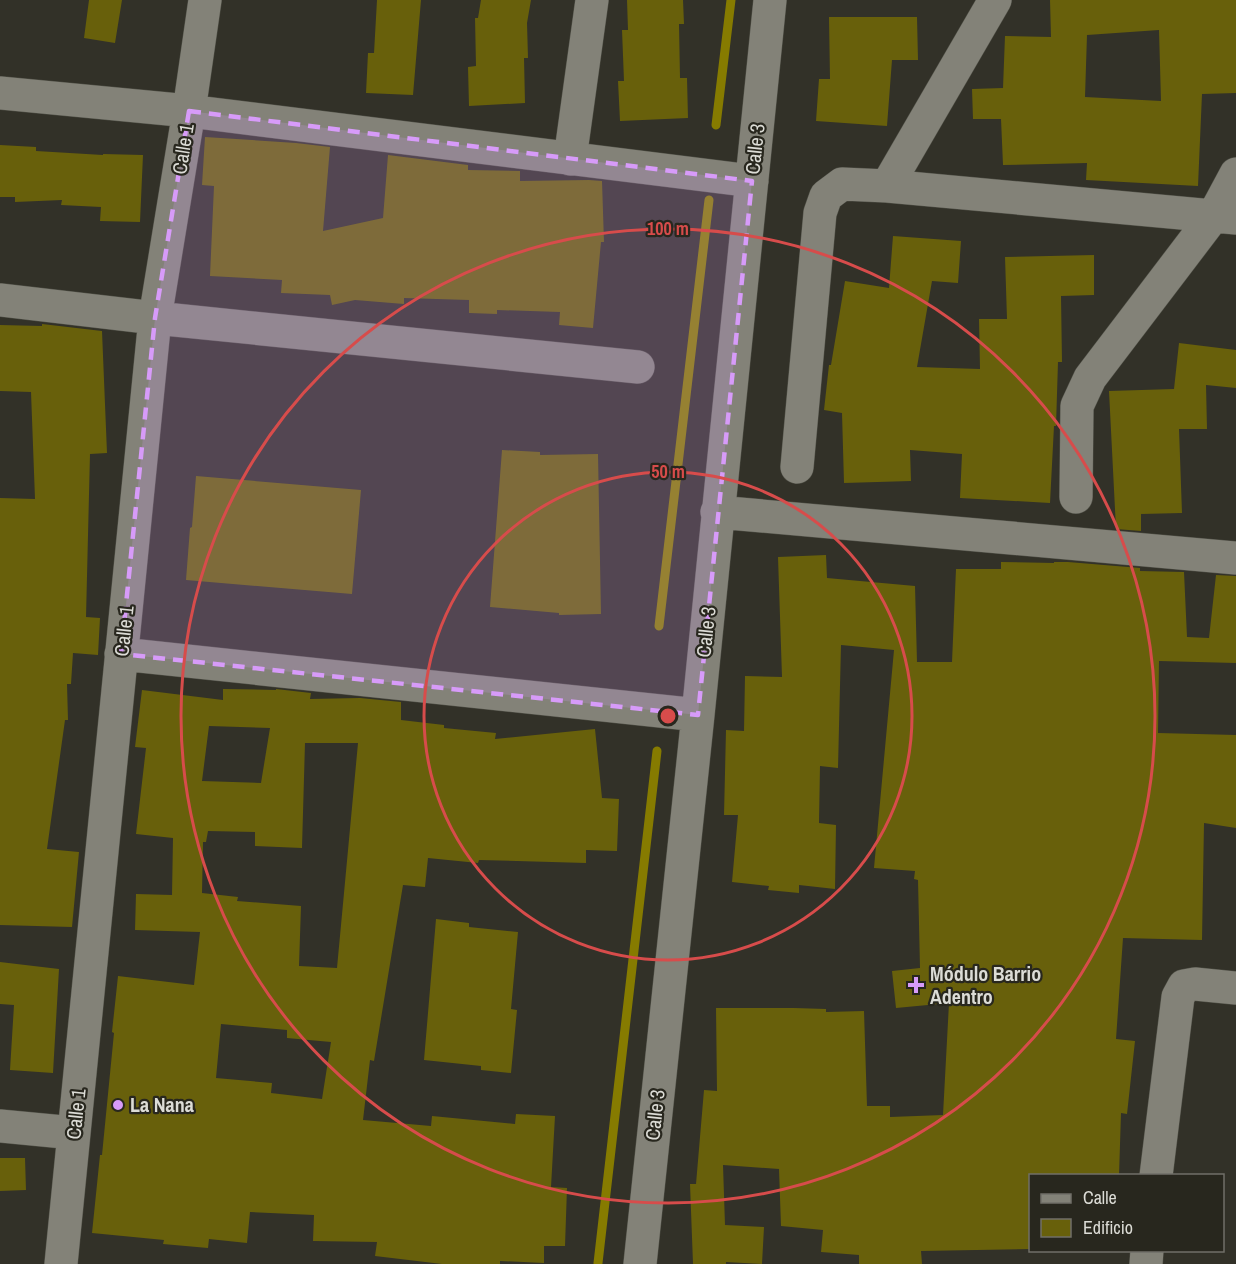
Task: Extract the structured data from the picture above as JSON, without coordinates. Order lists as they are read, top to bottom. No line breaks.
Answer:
{"streets":{"street":["Calle 1","Calle 3"]},"places":{"health":["Módulo Barrio Adentro"],"other":["La Nana"]},"legend":["Calle","Edificio"],"rings":["100 m","50 m"]}
